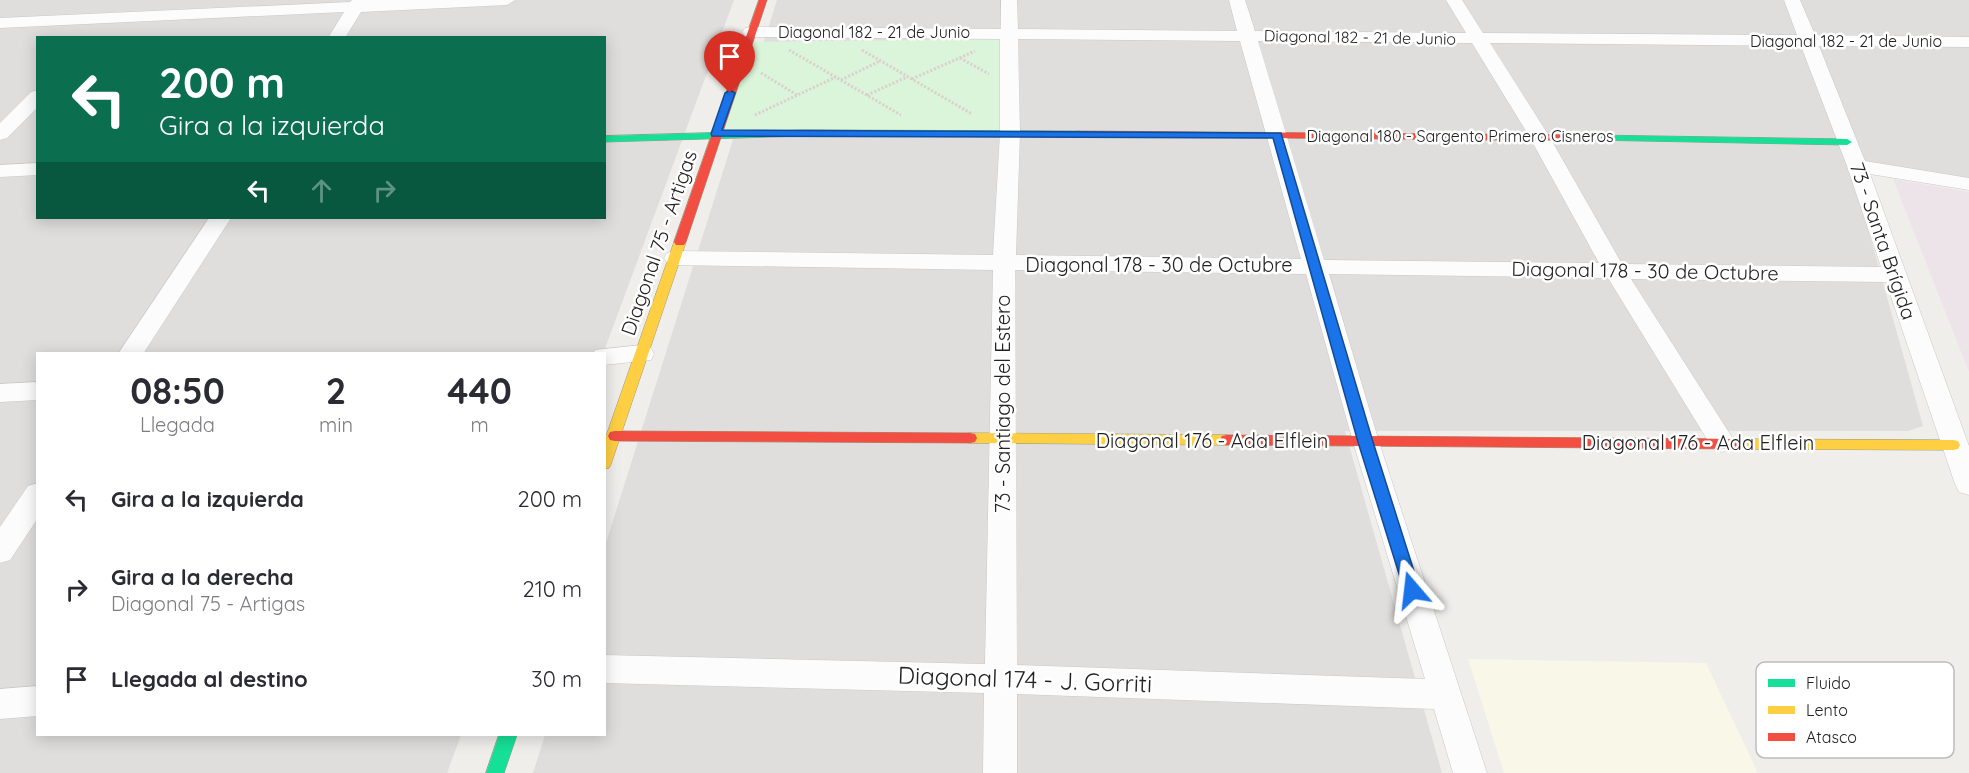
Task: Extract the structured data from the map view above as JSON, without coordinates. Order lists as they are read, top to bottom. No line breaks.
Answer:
{"streets":{"street":["Diagonal 182 - 21 de Junio","Diagonal 180 - Sargento Primero Cisneros","73 - Santa Brígida","Diagonal 75 - Artigas","Diagonal 178 - 30 de Octubre","73 - Santiago del Estero","Diagonal 176 - Ada Elflein","Diagonal 174 - J. Gorriti"]},"crossings":[["Diagonal 182 - 21 de Junio","73 - Santa Brígida"],["Diagonal 182 - 21 de Junio","Diagonal 75 - Artigas"],["Diagonal 182 - 21 de Junio","73 - Santiago del Estero"],["Diagonal 180 - Sargento Primero Cisneros","73 - Santa Brígida"],["Diagonal 180 - Sargento Primero Cisneros","Diagonal 75 - Artigas"],["Diagonal 180 - Sargento Primero Cisneros","73 - Santiago del Estero"],["73 - Santa Brígida","Diagonal 178 - 30 de Octubre"],["73 - Santa Brígida","Diagonal 176 - Ada Elflein"],["Diagonal 75 - Artigas","Diagonal 178 - 30 de Octubre"],["Diagonal 75 - Artigas","Diagonal 176 - Ada Elflein"],["Diagonal 178 - 30 de Octubre","73 - Santiago del Estero"],["73 - Santiago del Estero","Diagonal 176 - Ada Elflein"],["73 - Santiago del Estero","Diagonal 174 - J. Gorriti"]],"legend":["Fluido","Lento","Atasco"],"page":{"turn":["200 m","Gira a la izquierda"],"eta":["08:50","Llegada","2","min","440","m"],"list":[{"name":"Gira a la izquierda","value":"200 m"},{"name":"Gira a la derecha","note":"Diagonal 75 - Artigas","value":"210 m"},{"name":"Llegada al destino","value":"30 m"}]}}
